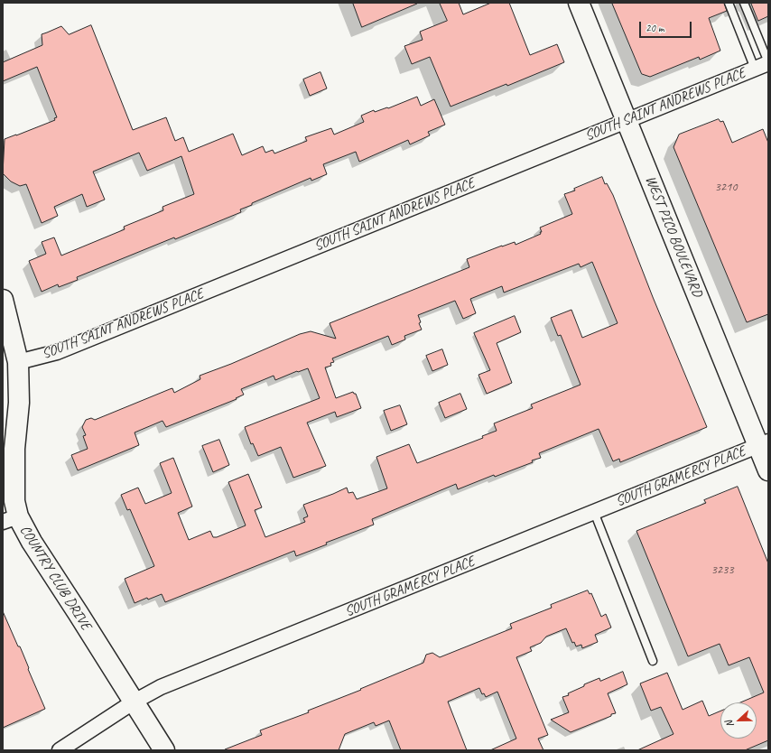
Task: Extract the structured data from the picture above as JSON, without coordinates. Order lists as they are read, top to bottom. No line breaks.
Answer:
{"streets":{"main road":["WEST PICO BOULEVARD","COUNTRY CLUB DRIVE"],"street":["SOUTH SAINT ANDREWS PLACE","SOUTH GRAMERCY PLACE"]},"crossings":[["SOUTH SAINT ANDREWS PLACE","WEST PICO BOULEVARD"],["SOUTH SAINT ANDREWS PLACE","COUNTRY CLUB DRIVE"],["WEST PICO BOULEVARD","SOUTH GRAMERCY PLACE"],["SOUTH GRAMERCY PLACE","COUNTRY CLUB DRIVE"]],"house_numbers":["3210","3233"],"scale_bar":"20 m","north":"left"}
